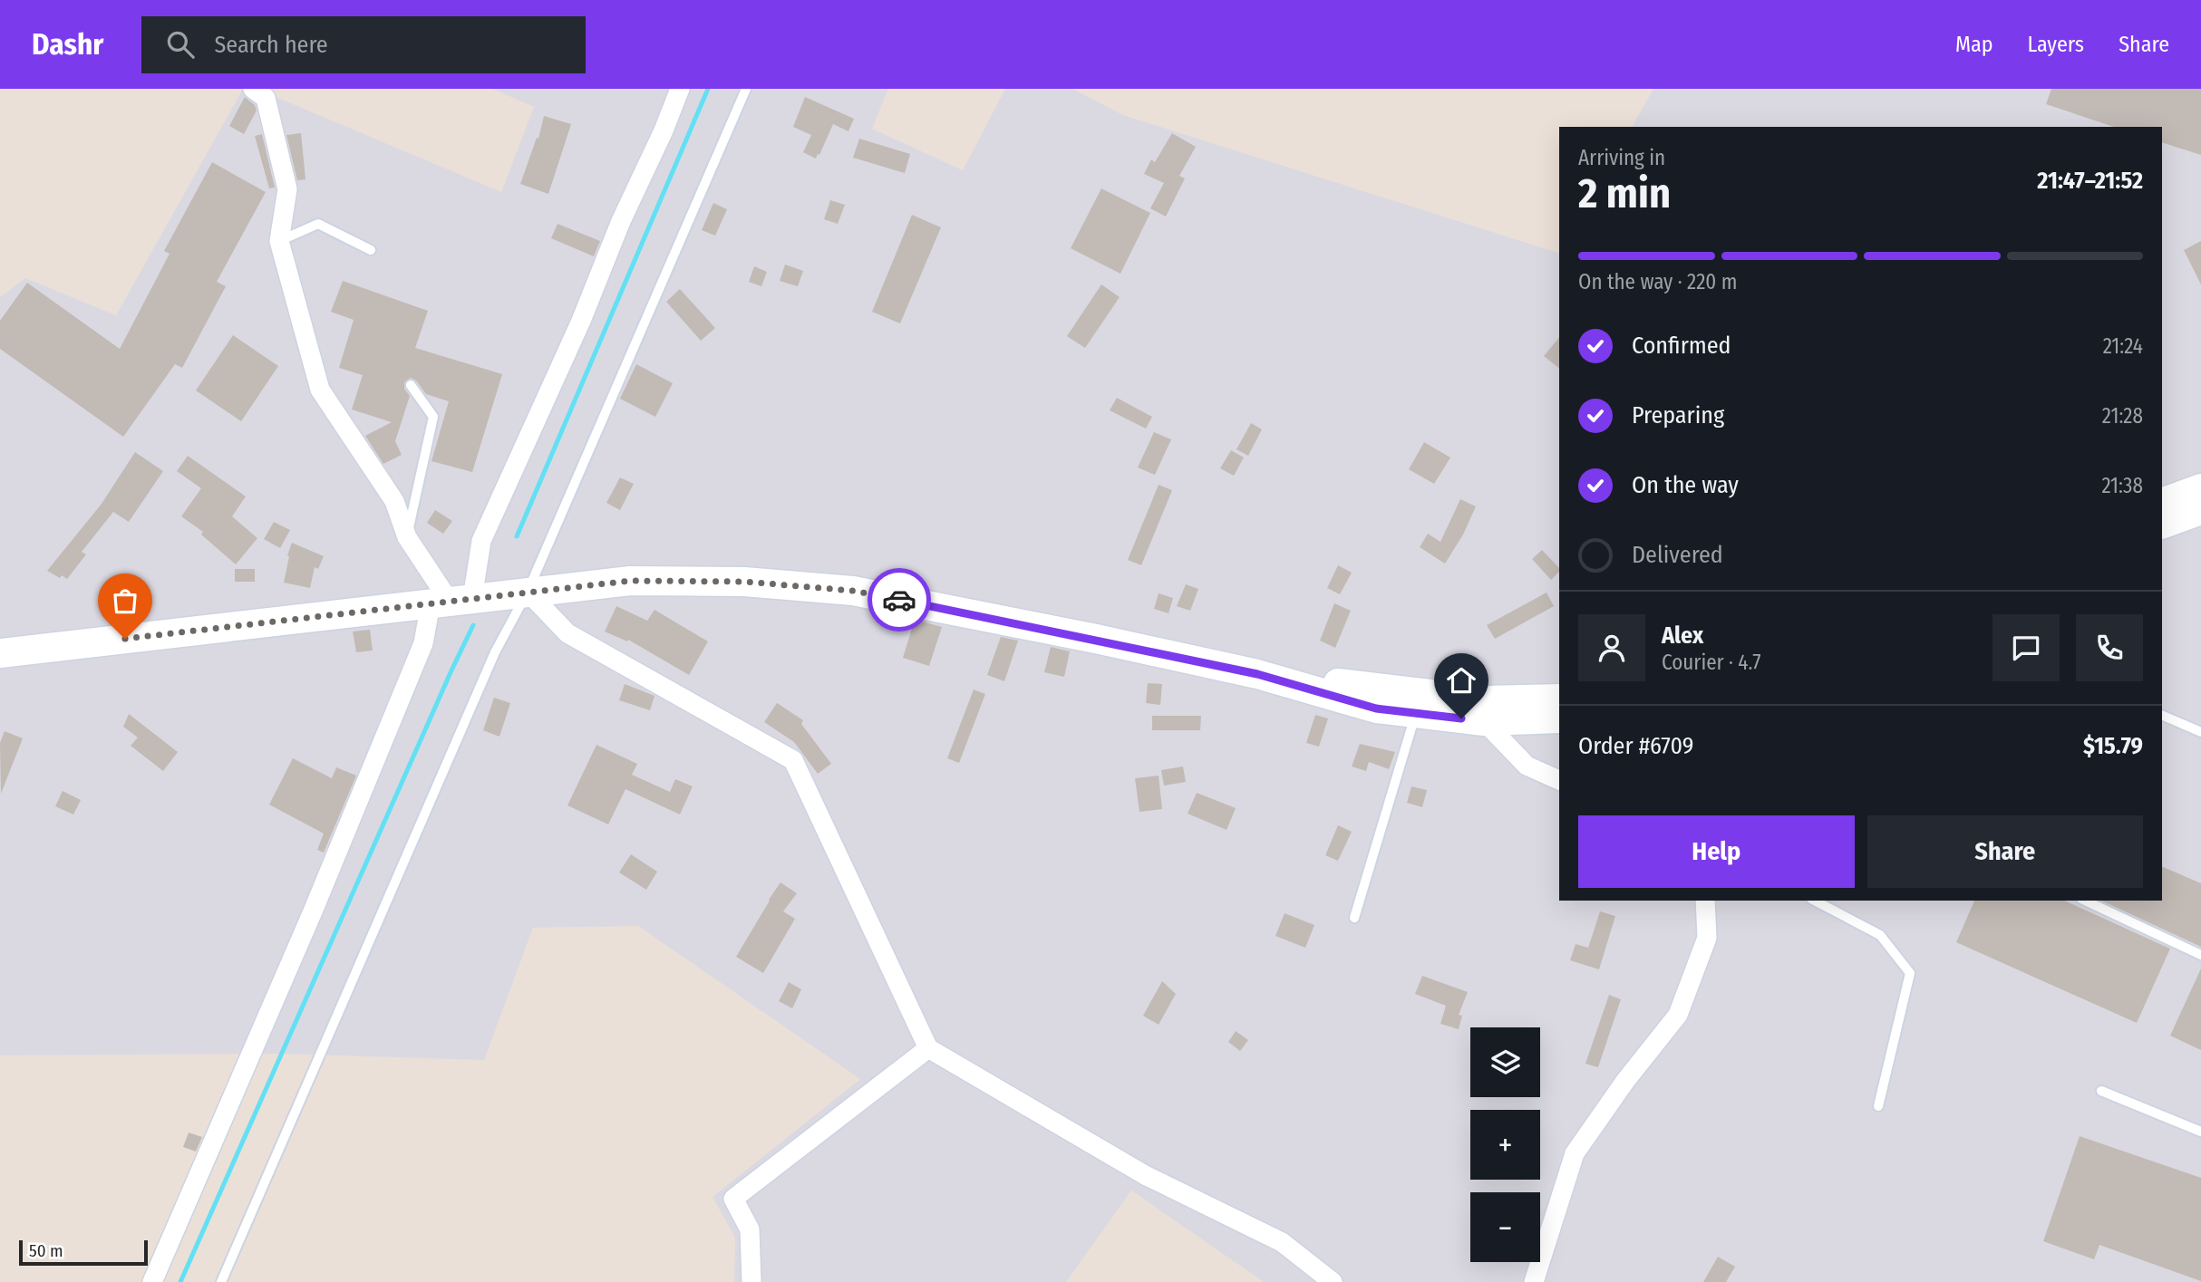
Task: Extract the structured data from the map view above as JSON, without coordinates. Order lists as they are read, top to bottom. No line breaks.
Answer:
{"scale_bar":"50 m","page":{"header":"Dashr","search":"Search here","nav":["Map","Layers","Share"],"heading":["2 min","Arriving in","21:47–21:52"],"panel":["Alex","Courier · 4.7","Order #6709","$15.79"],"bar":"On the way · 220 m","list":[["Confirmed","21:24"],["Preparing","21:28"],["On the way","21:38"],"Delivered"],"buttons":["Help","Share"],"map_buttons":["+","−"],"scale":"50 m"}}
